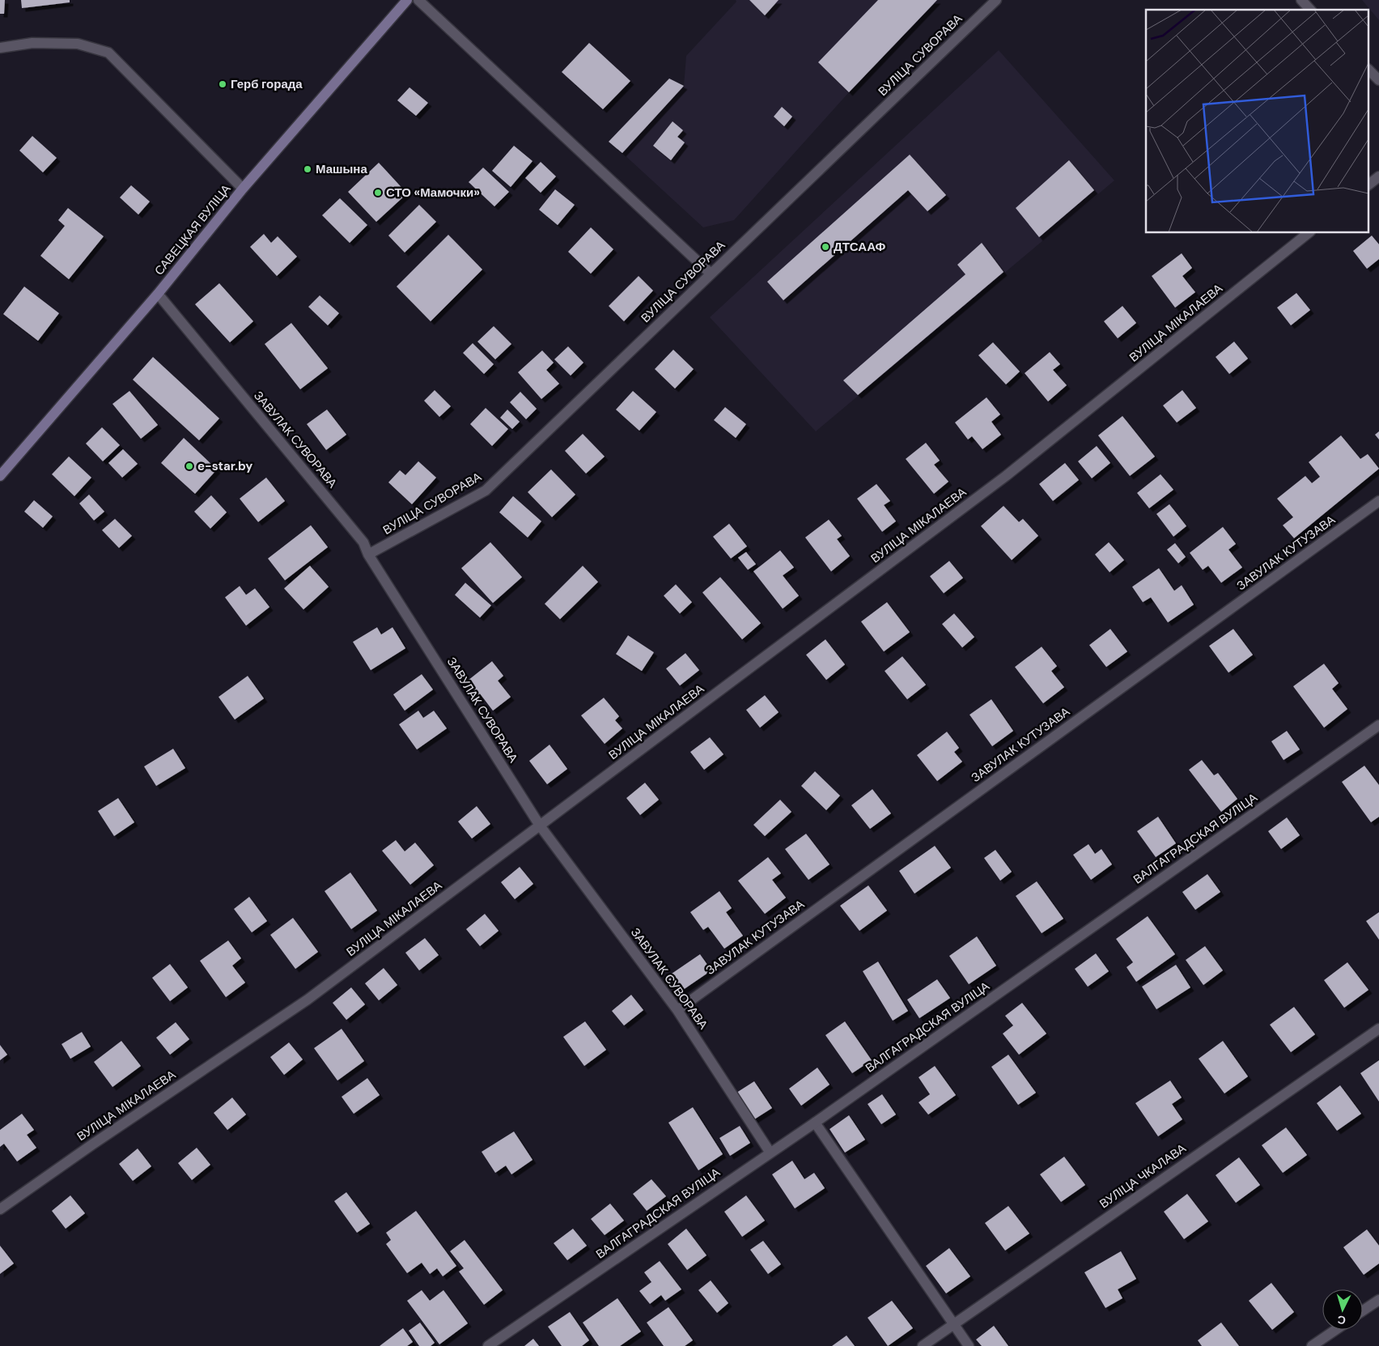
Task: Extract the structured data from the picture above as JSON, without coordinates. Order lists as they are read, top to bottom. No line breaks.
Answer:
{"streets":{"main road":["САВЕЦКАЯ ВУЛІЦА"],"street":["ВУЛІЦА СУВОРАВА","ВУЛІЦА МІКАЛАЕВА","ЗАВУЛАК СУВОРАВА","ЗАВУЛАК КУТУЗАВА","ВАЛГАГРАДСКАЯ ВУЛІЦА","ВУЛІЦА ЧКАЛАВА"]},"crossings":[["ВУЛІЦА СУВОРАВА","ЗАВУЛАК СУВОРАВА"],["САВЕЦКАЯ ВУЛІЦА","ЗАВУЛАК СУВОРАВА"],["ВУЛІЦА МІКАЛАЕВА","ЗАВУЛАК СУВОРАВА"],["ЗАВУЛАК СУВОРАВА","ЗАВУЛАК КУТУЗАВА"],["ЗАВУЛАК СУВОРАВА","ВАЛГАГРАДСКАЯ ВУЛІЦА"]],"places":["Герб горада","Машына","СТО «Мамочки»","ДТСААФ","e-star.by"],"north":"bottom"}
